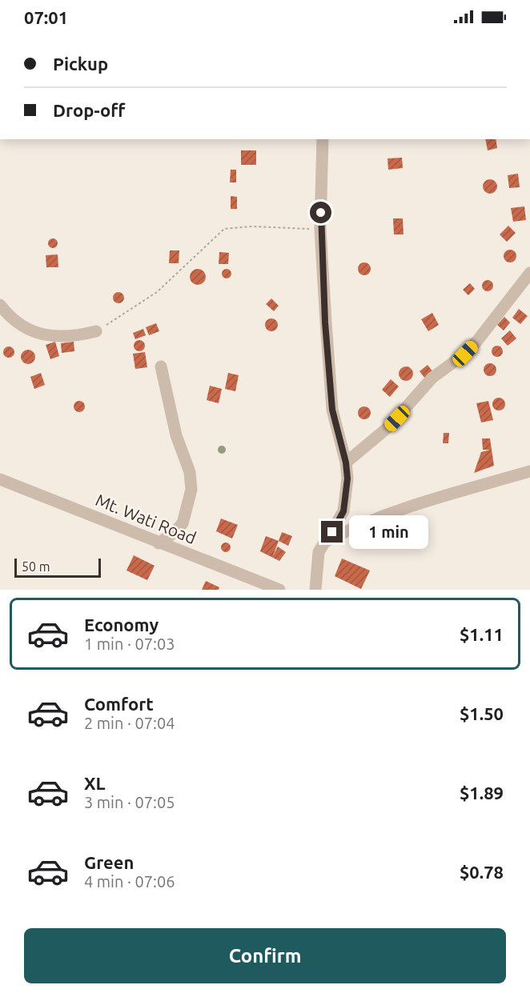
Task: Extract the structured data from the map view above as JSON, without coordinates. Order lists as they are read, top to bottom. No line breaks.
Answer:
{"streets":{"street":["Mt. Wati Road"]},"scale_bar":"50 m","page":{"status":"07:01","banner":["Pickup","Drop-off"],"bubble":"1 min","scale":"50 m","list":[{"name":"Economy","note":"1 min · 07:03","value":"$1.11"},{"name":"Comfort","note":"2 min · 07:04","value":"$1.50"},{"name":"XL","note":"3 min · 07:05","value":"$1.89"},{"name":"Green","note":"4 min · 07:06","value":"$0.78"}],"buttons":"Confirm"}}
